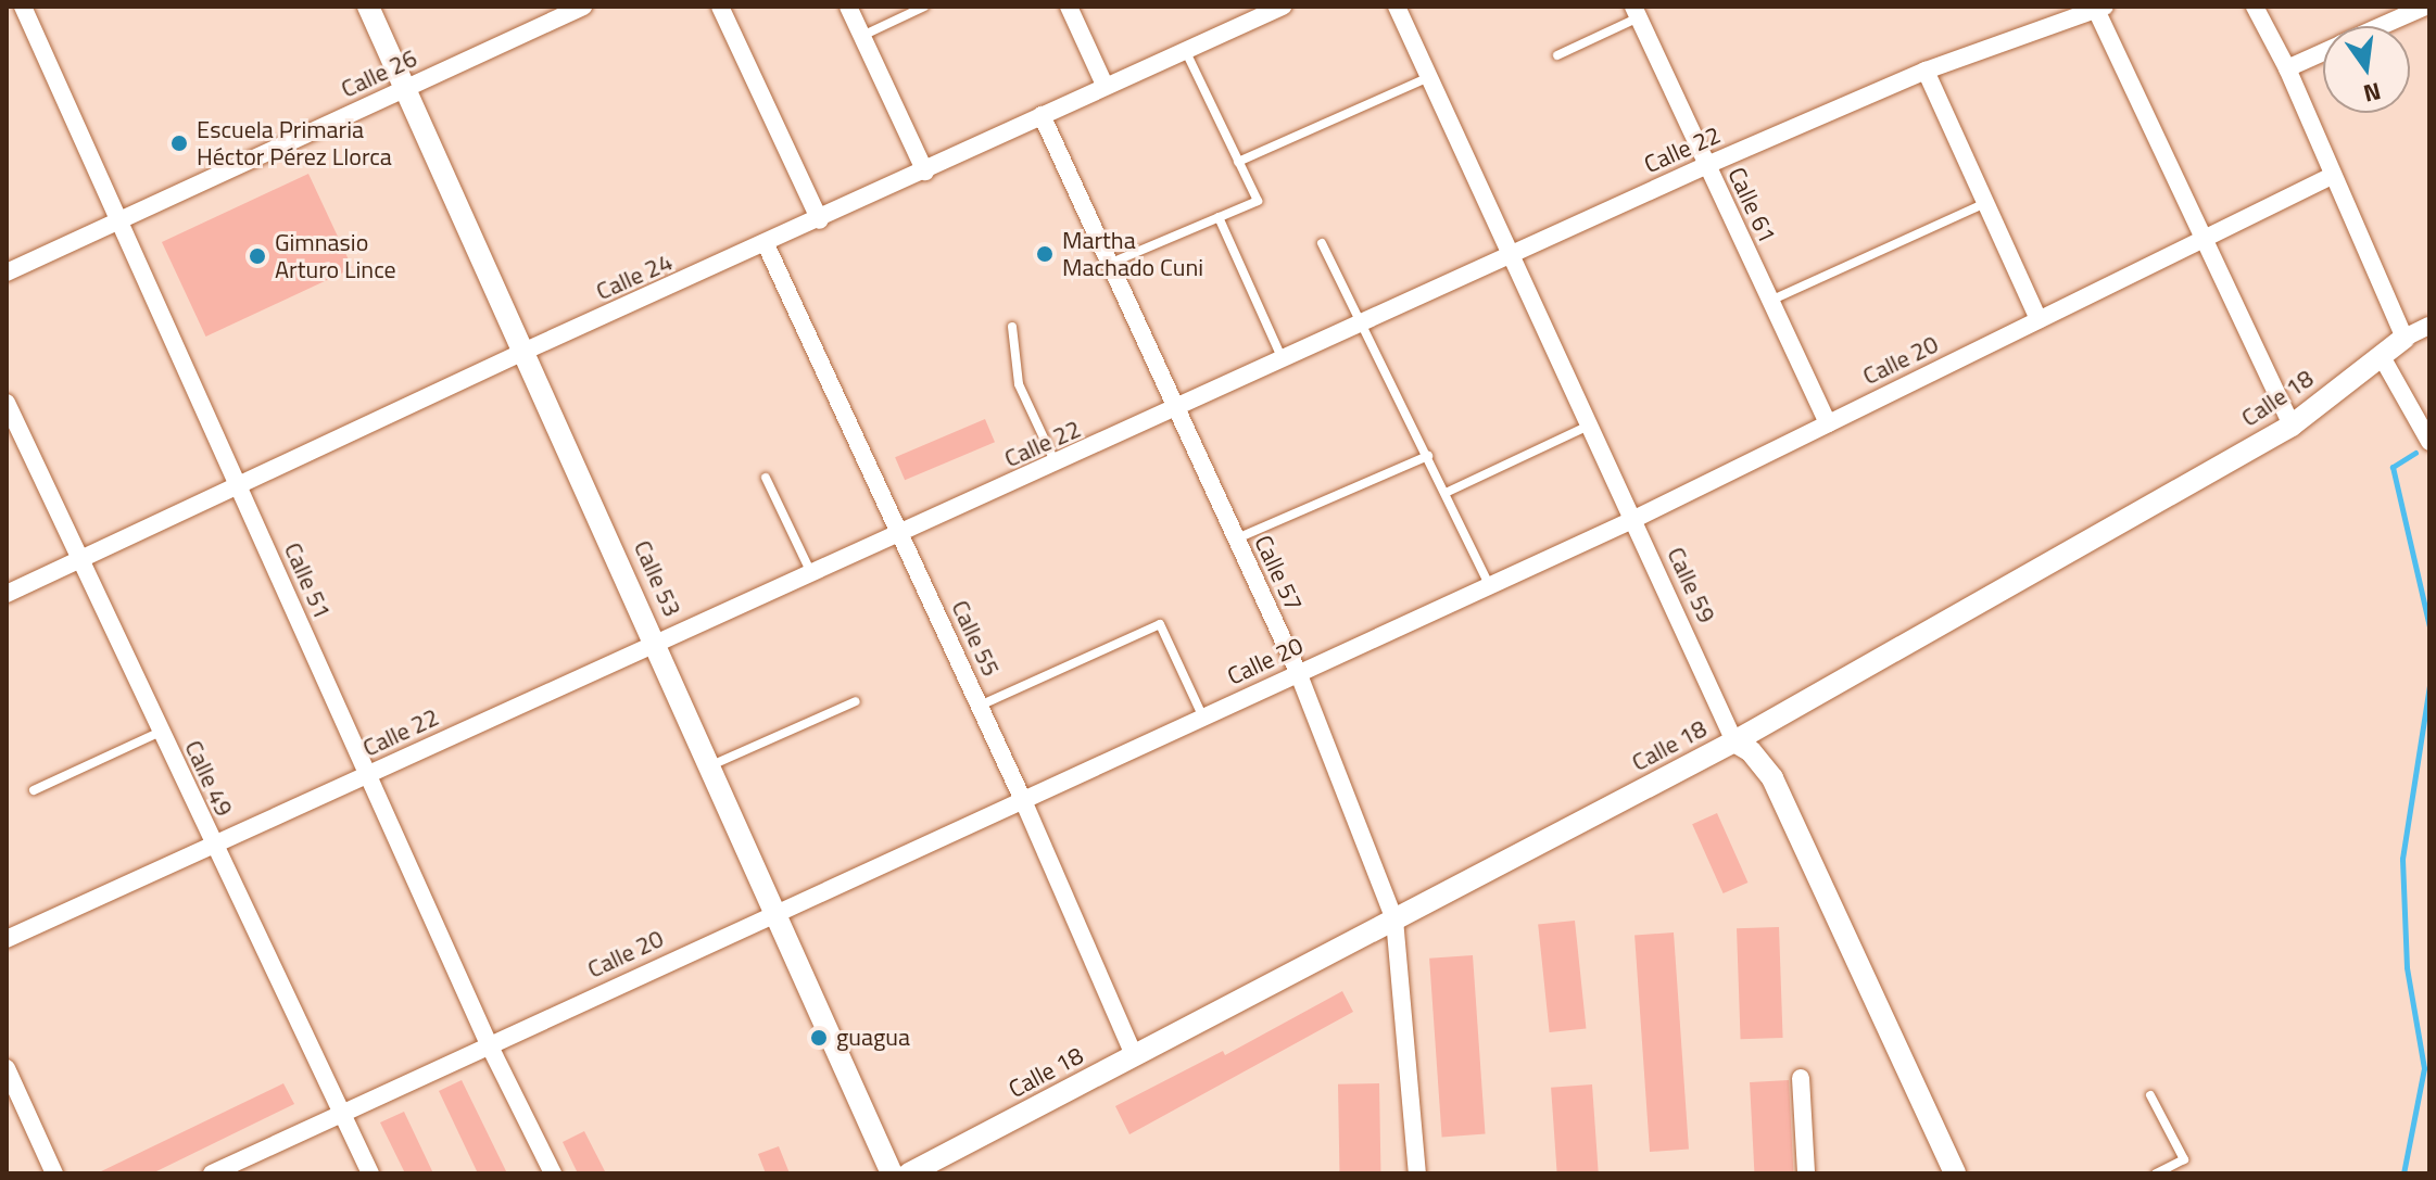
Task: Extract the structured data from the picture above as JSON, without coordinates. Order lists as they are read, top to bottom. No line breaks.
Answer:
{"streets":{"street":["Calle 26","Calle 22","Calle 61","Calle 24","Calle 20","Calle 18","Calle 57","Calle 53","Calle 51","Calle 59","Calle 55","Calle 49"]},"crossings":[["Calle 26","Calle 53"],["Calle 26","Calle 51"],["Calle 22","Calle 61"],["Calle 22","Calle 57"],["Calle 22","Calle 53"],["Calle 22","Calle 51"],["Calle 22","Calle 59"],["Calle 22","Calle 55"],["Calle 22","Calle 49"],["Calle 61","Calle 20"],["Calle 24","Calle 57"],["Calle 24","Calle 53"],["Calle 24","Calle 51"],["Calle 24","Calle 55"],["Calle 24","Calle 49"],["Calle 20","Calle 57"],["Calle 20","Calle 53"],["Calle 20","Calle 51"],["Calle 20","Calle 59"],["Calle 20","Calle 55"],["Calle 20","Calle 49"],["Calle 18","Calle 57"],["Calle 18","Calle 59"],["Calle 18","Calle 55"]],"places":["Escuela Primaria Héctor Pérez Llorca","Martha Machado Cuni","Gimnasio Arturo Lince","guagua"],"north":"bottom"}
